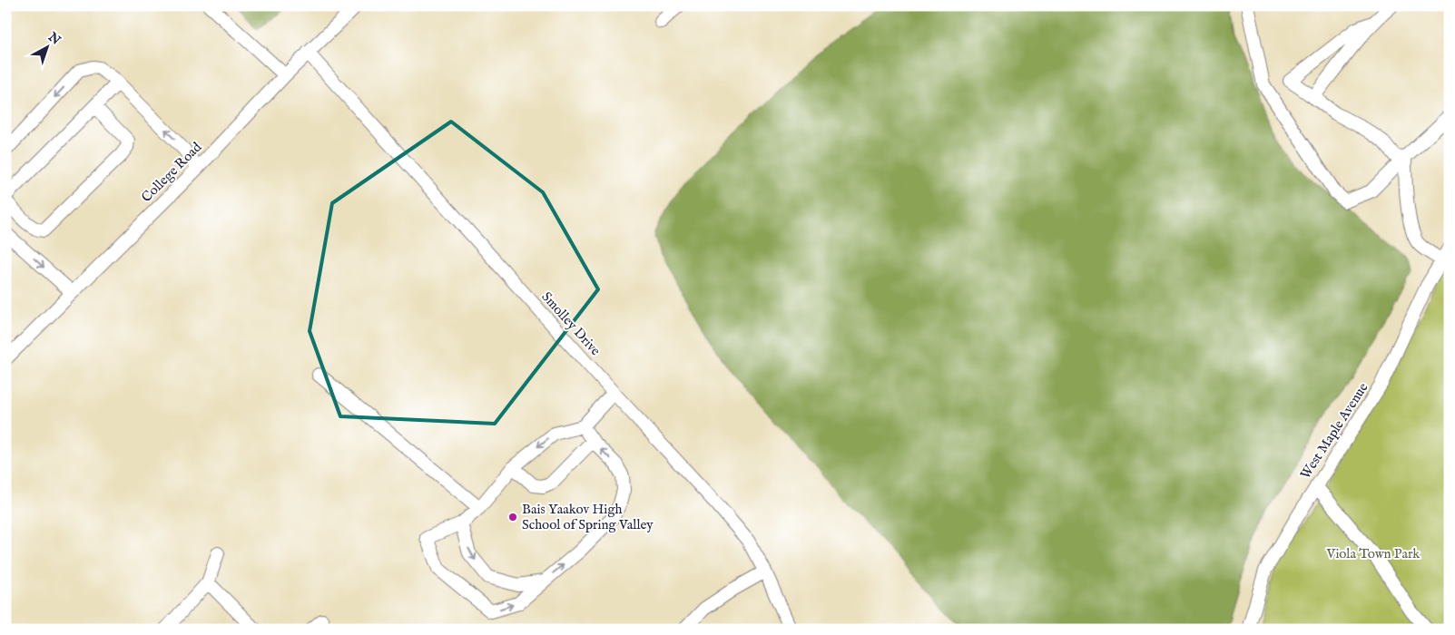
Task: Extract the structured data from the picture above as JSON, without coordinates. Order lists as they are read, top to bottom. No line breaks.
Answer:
{"streets":{"street":["College Road","Smolley Drive","West Maple Avenue"]},"crossings":[["College Road","Smolley Drive"]],"parks":["Viola Town Park"],"places":["Bais Yaakov High School of Spring Valley"],"north":"top right"}
